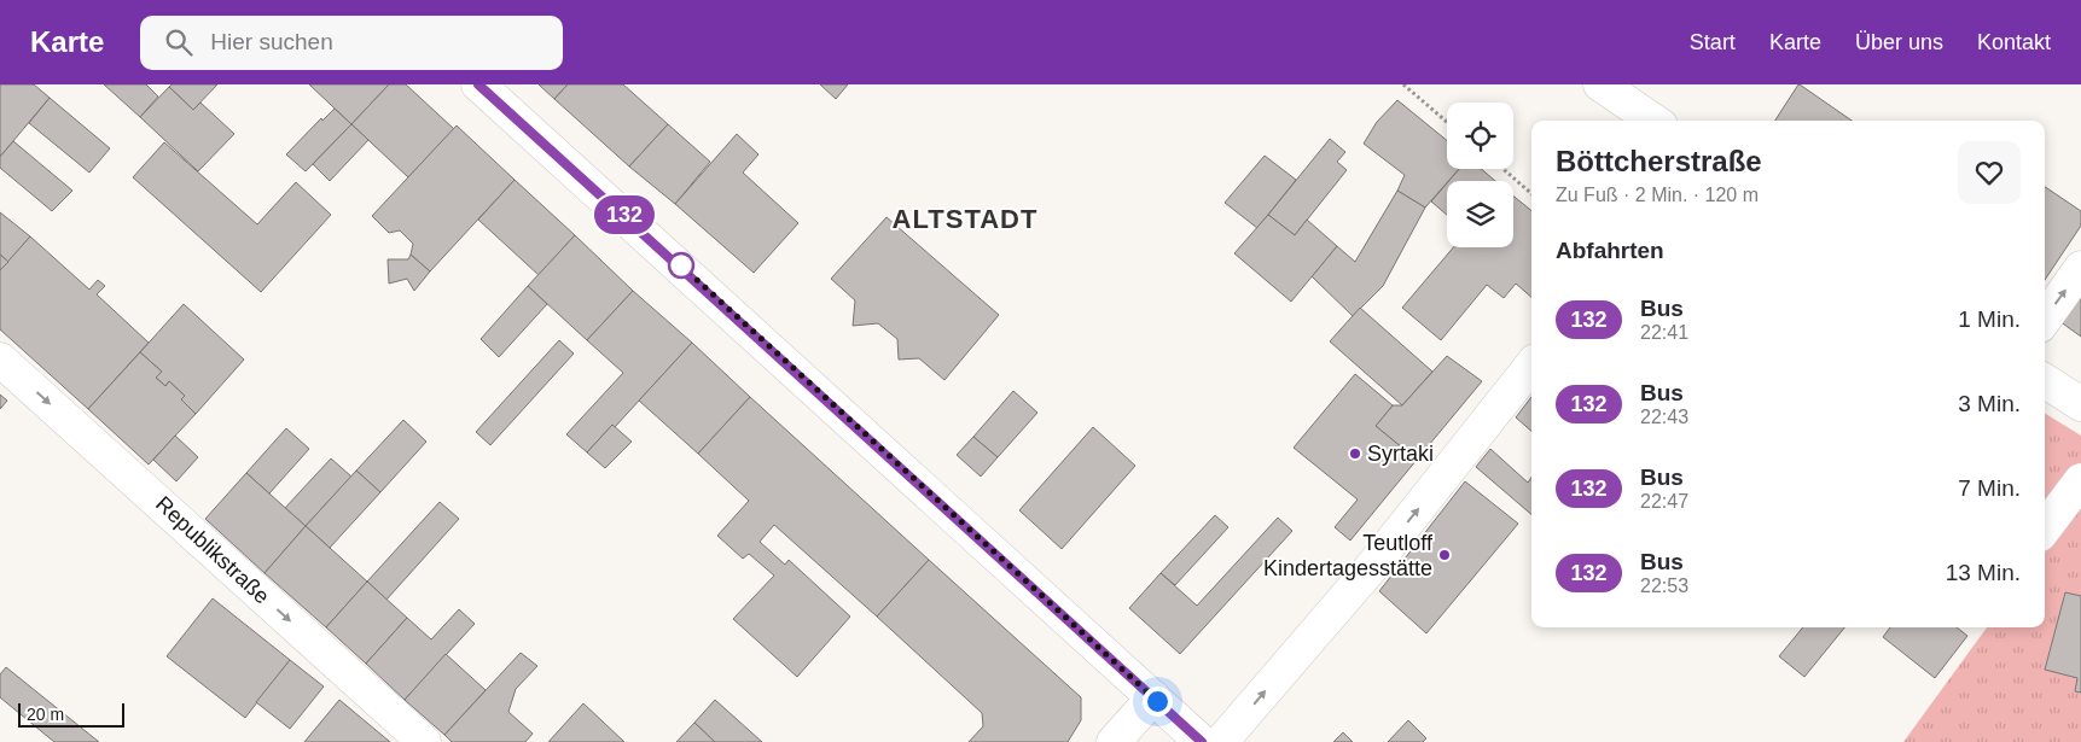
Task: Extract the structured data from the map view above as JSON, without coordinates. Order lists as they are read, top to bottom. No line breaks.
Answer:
{"streets":{"street":["Republikstraße"]},"one_way":["Republikstraße"],"districts":["ALTSTADT"],"places":["Syrtaki","Teutloff Kindertagesstätte"],"lines":["bus line 132"],"scale_bar":"20 m","page":{"header":"Karte","search":"Hier suchen","nav":["Start","Karte","Über uns","Kontakt"],"on_map":"132","heading":[["Böttcherstraße","Zu Fuß · 2 Min. · 120 m"],"Abfahrten"],"list":[{"mark":"132","name":"Bus","note":"22:41","value":"1 Min."},{"mark":"132","name":"Bus","note":"22:43","value":"3 Min."},{"mark":"132","name":"Bus","note":"22:47","value":"7 Min."},{"mark":"132","name":"Bus","note":"22:53","value":"13 Min."}],"scale":"20 m"}}
